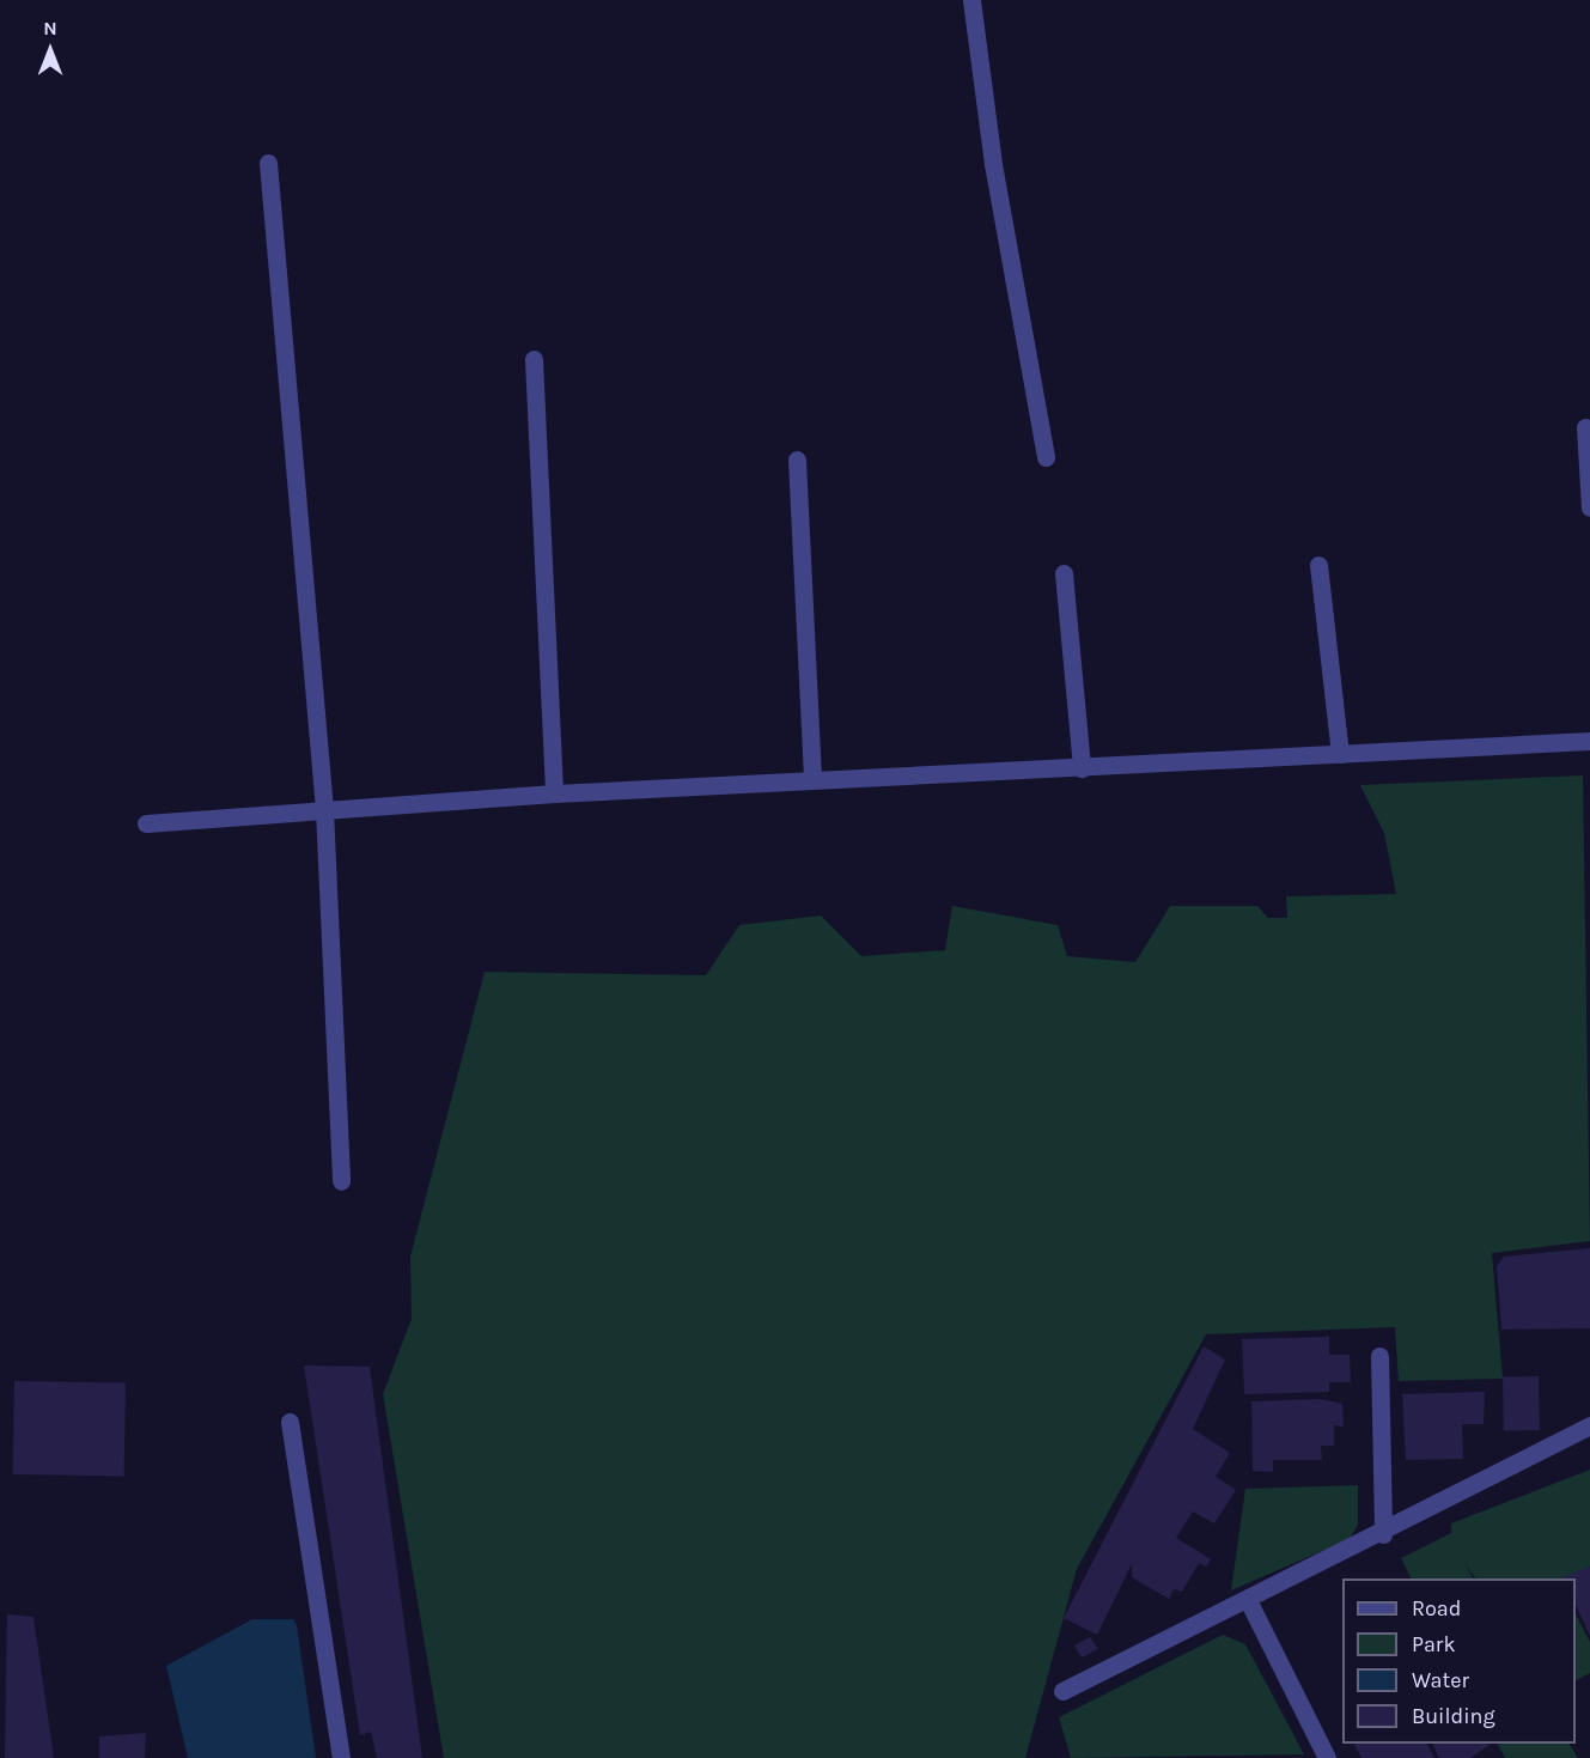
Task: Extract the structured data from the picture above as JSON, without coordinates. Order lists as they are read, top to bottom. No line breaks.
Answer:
{"legend":["Road","Park","Water","Building"],"north":"top"}
